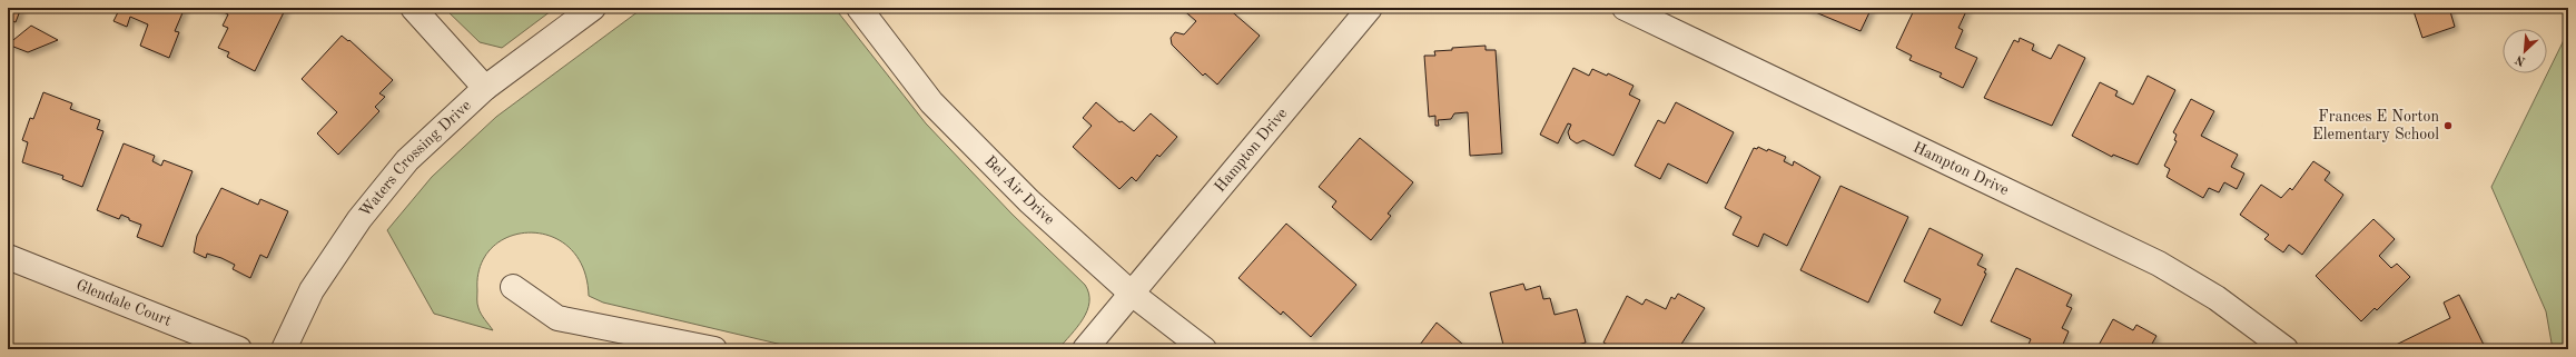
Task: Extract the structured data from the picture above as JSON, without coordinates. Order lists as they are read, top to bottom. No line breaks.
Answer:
{"streets":{"street":["Hampton Drive","Waters Crossing Drive","Bel Air Drive","Glendale Court"]},"crossings":[["Hampton Drive","Bel Air Drive"]],"places":["Frances E Norton Elementary School"],"north":"bottom left"}
